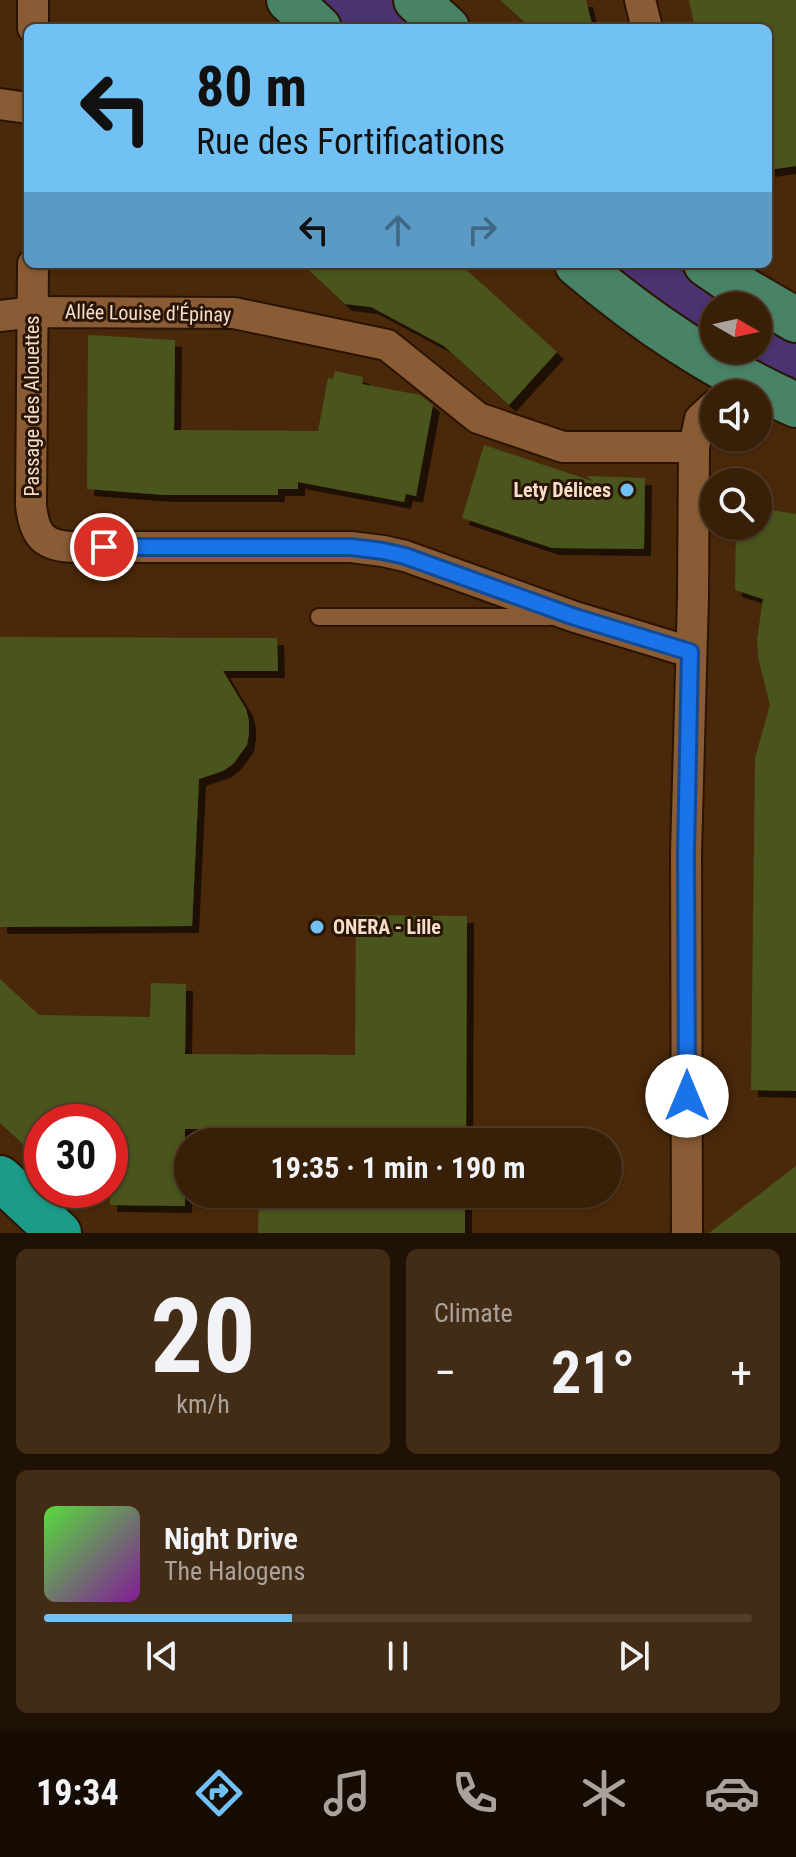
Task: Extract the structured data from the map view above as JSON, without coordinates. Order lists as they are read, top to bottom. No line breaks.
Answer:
{"streets":{"street":["Allée Louise d'Épinay","Passage des Alouettes"]},"crossings":[["Allée Louise d'Épinay","Passage des Alouettes"]],"places":["Lety Délices","ONERA - Lille"],"north":"right","page":{"turn":["80 m","Rue des Fortifications"],"limit":"30","trip":"19:35 · 1 min · 190 m","tile":[["20","km/h"],"Climate"],"heat":["−","21°","+"],"song":["Night Drive","The Halogens"],"tabs":"19:34"}}
